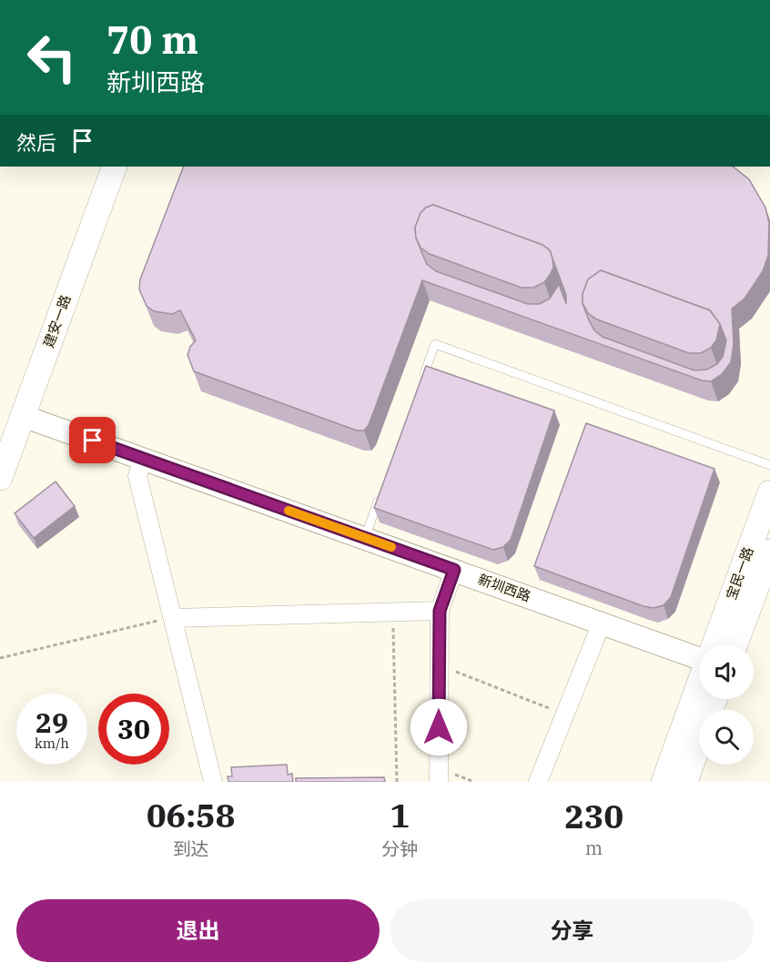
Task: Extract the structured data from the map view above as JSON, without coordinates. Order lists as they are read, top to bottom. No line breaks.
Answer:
{"streets":{"main road":["建安一路","宝民一路"],"street":["新圳西路"]},"crossings":[["建安一路","新圳西路"]],"page":{"turn":["70 m","新圳西路"],"then":"然后","speed":"29 km/h","limit":"30","eta":["06:58","到达","1","分钟","230","m"],"buttons":["退出","分享"]}}
